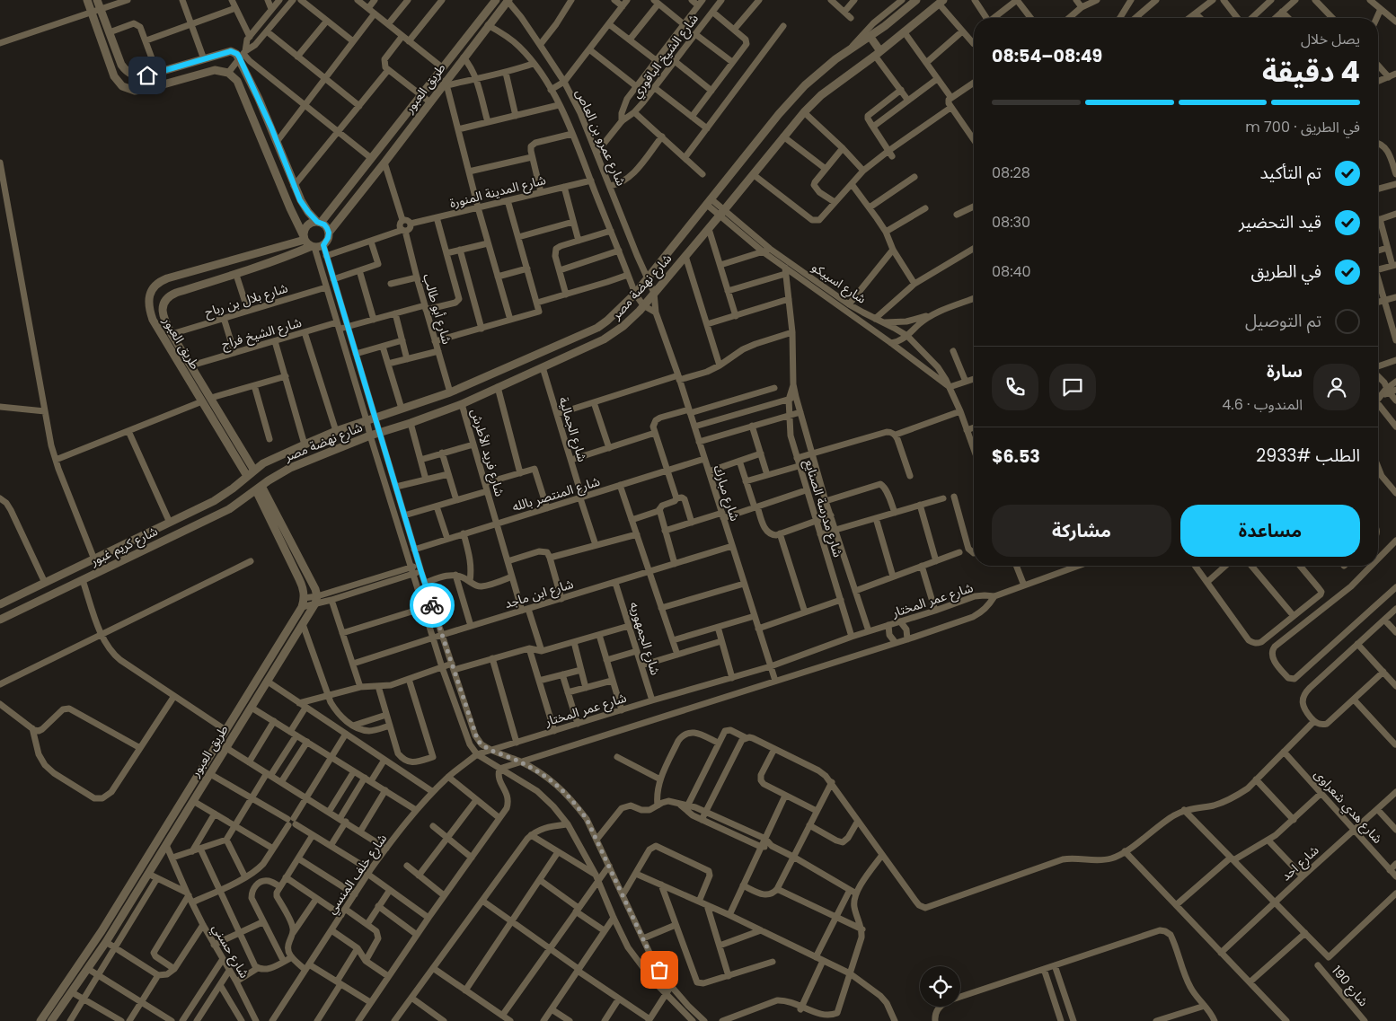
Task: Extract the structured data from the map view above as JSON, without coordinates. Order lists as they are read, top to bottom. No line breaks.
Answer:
{"streets":{"street":["شارع الشيخ الباقوري","طريق العبور","شارع عمرو بن العاص","شارع المدينة المنورة","شارع اسبيكو","شارع نهضة مصر","شارع بلال بن رباح","شارع أبو طالب","شارع الشيخ فراج","شارع الجمالية","شارع فريد الأطرش","شارع مبارك","شارع المنتصر بالله","شارع مدرسة الصنايع","شارع كريم غبور","شارع ابن ماجد","شارع عمر المختار","شارع الجمهوريه","شارع هدي شعراوى","شارع احد","شارع خلف المنسي","شارع حسني","شارع 190"]},"crossings":[["شارع الشيخ الباقوري","شارع عمرو بن العاص"],["طريق العبور","شارع عمرو بن العاص"],["طريق العبور","شارع نهضة مصر"],["طريق العبور","شارع بلال بن رباح"],["طريق العبور","شارع الشيخ فراج"],["طريق العبور","شارع كريم غبور"],["طريق العبور","شارع حسني"],["شارع عمرو بن العاص","شارع المدينة المنورة"],["شارع عمرو بن العاص","شارع نهضة مصر"],["شارع عمرو بن العاص","شارع مبارك"],["شارع المدينة المنورة","شارع أبو طالب"],["شارع اسبيكو","شارع نهضة مصر"],["شارع اسبيكو","شارع مدرسة الصنايع"],["شارع نهضة مصر","شارع أبو طالب"],["شارع نهضة مصر","شارع الجمالية"],["شارع نهضة مصر","شارع فريد الأطرش"],["شارع نهضة مصر","شارع مبارك"],["شارع نهضة مصر","شارع كريم غبور"],["شارع أبو طالب","شارع الشيخ فراج"],["شارع الجمالية","شارع المنتصر بالله"],["شارع فريد الأطرش","شارع المنتصر بالله"],["شارع فريد الأطرش","شارع ابن ماجد"],["شارع مبارك","شارع المنتصر بالله"],["شارع مبارك","شارع ابن ماجد"],["شارع مبارك","شارع عمر المختار"],["شارع مدرسة الصنايع","شارع عمر المختار"],["شارع ابن ماجد","شارع الجمهوريه"],["شارع عمر المختار","شارع الجمهوريه"],["شارع عمر المختار","شارع خلف المنسي"],["شارع هدي شعراوى","شارع احد"]],"page":{"heading":["4 دقيقة","يصل خلال","08:49–08:54"],"panel":["سارة","المندوب · 4.6","الطلب #2933","$6.53"],"bar":"في الطريق · 700 m","list":[["تم التأكيد","08:28"],["قيد التحضير","08:30"],["في الطريق","08:40"],"تم التوصيل"],"buttons":["مساعدة","مشاركة"]}}
